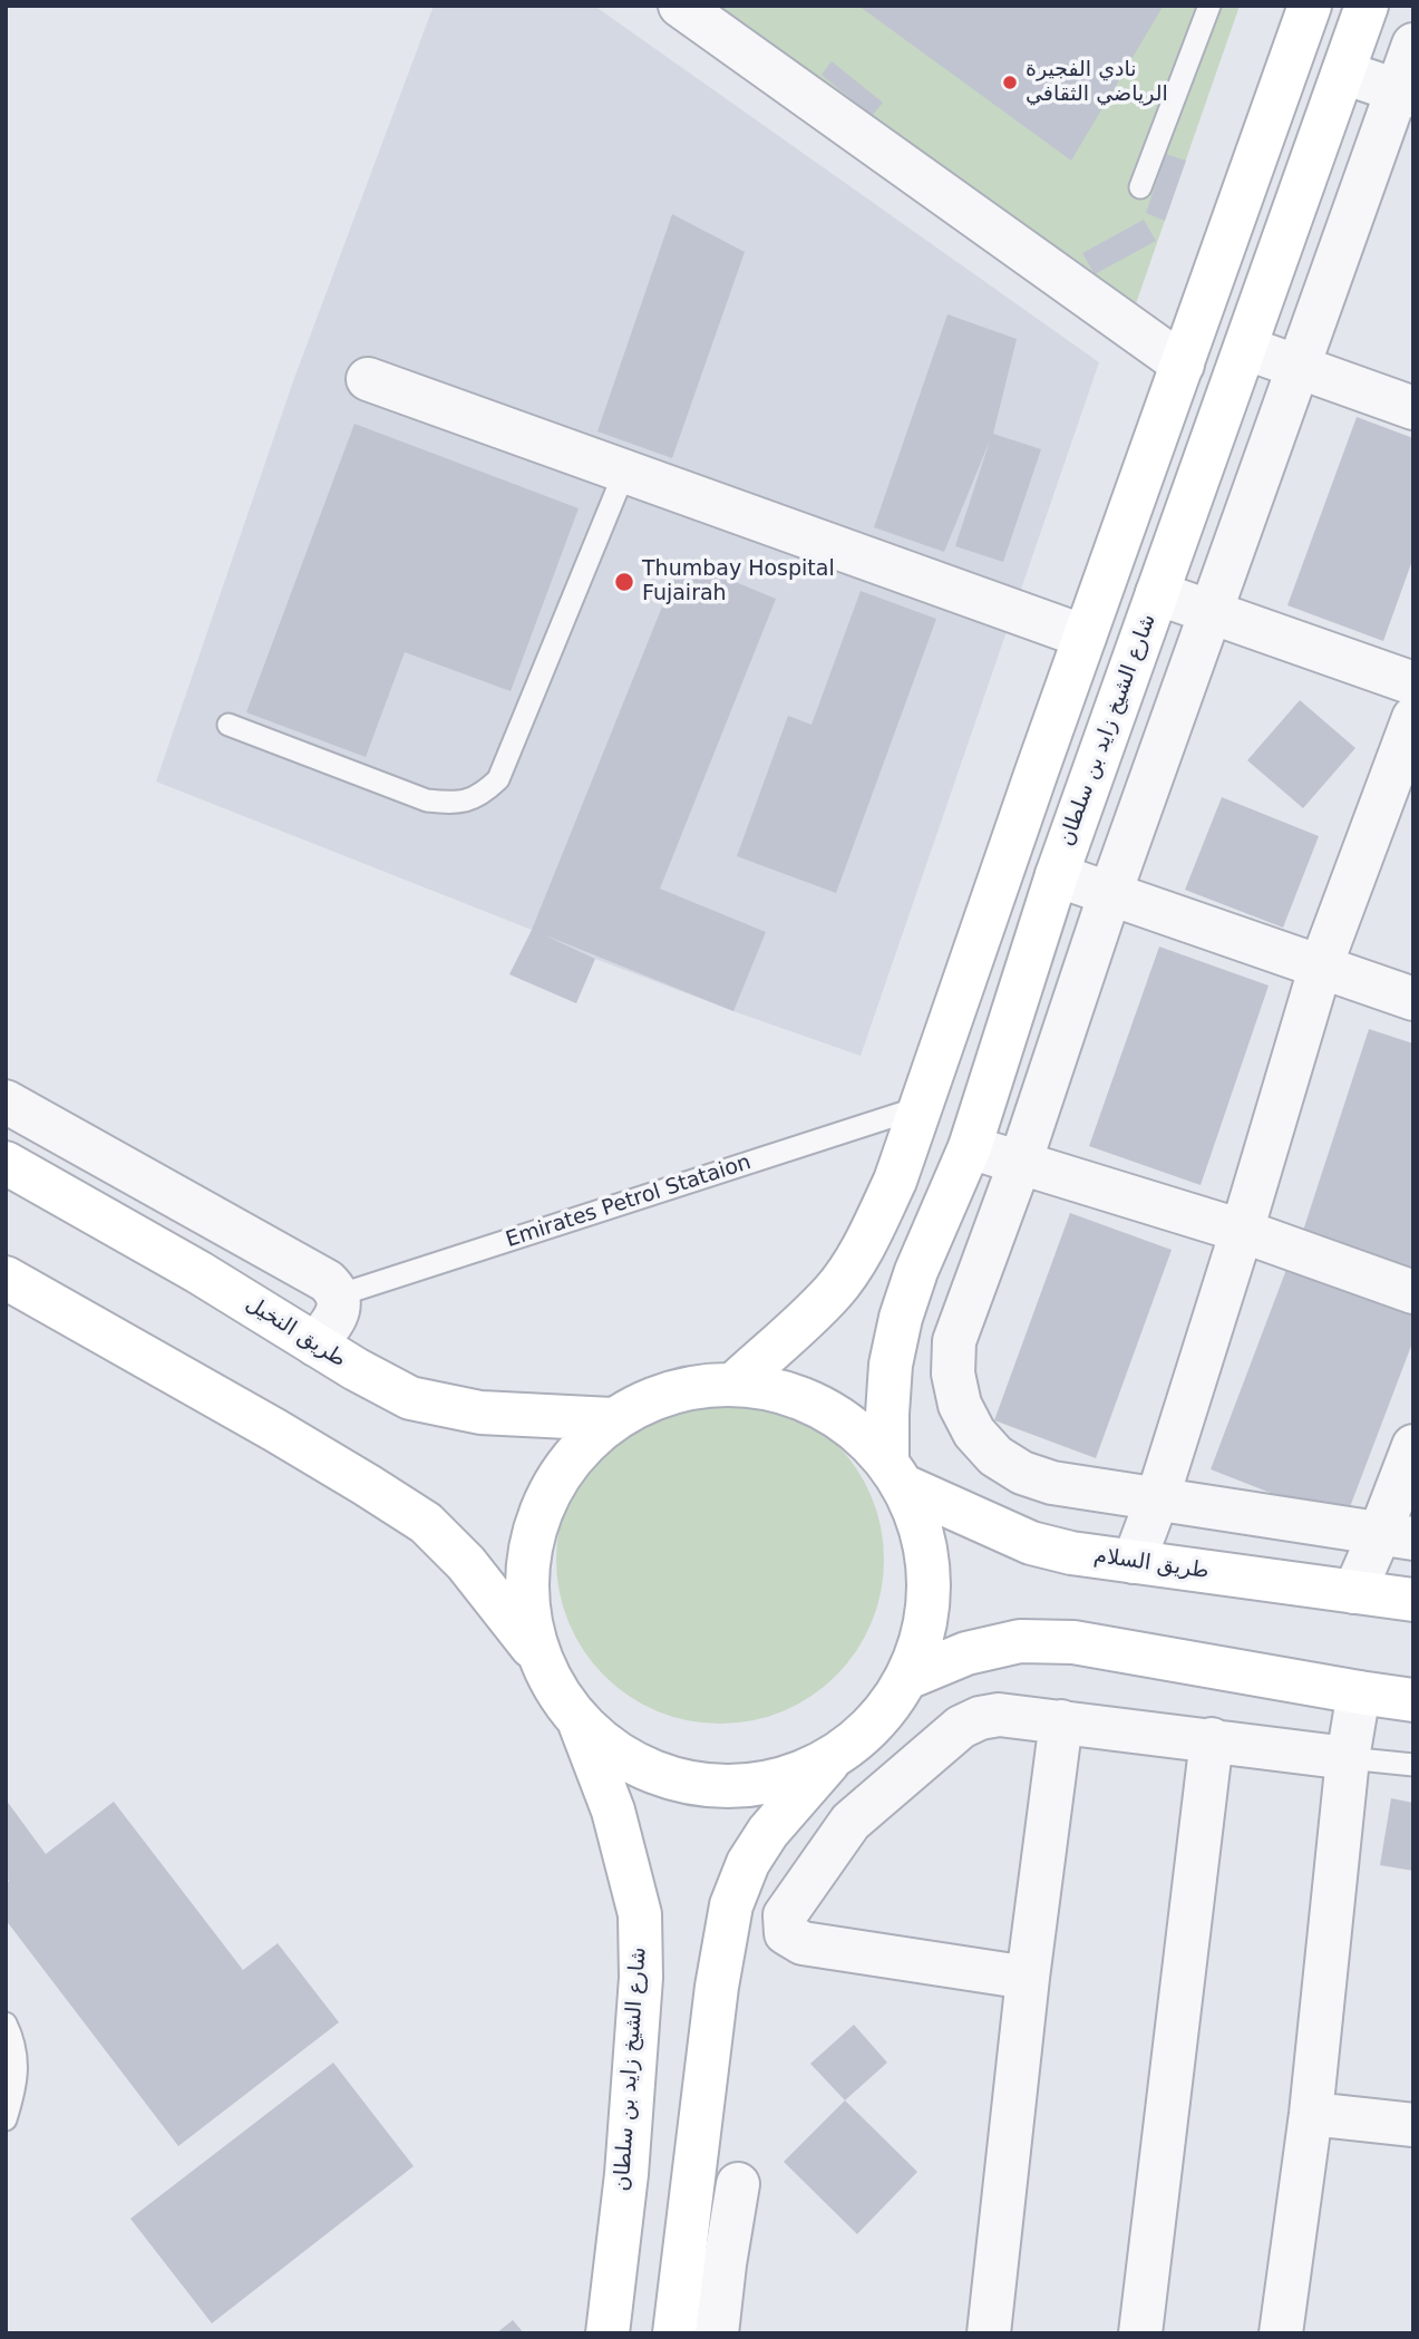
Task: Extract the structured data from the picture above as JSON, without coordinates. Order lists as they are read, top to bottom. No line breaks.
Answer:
{"streets":{"main road":["شارع الشيخ زايد بن سلطان","طريق النخيل","طريق السلام"],"lane":["Emirates Petrol Stataion"]},"crossings":[["شارع الشيخ زايد بن سلطان","طريق السلام"]],"places":["نادي الفجيرة الرياضي الثقافي","Thumbay Hospital Fujairah"]}
